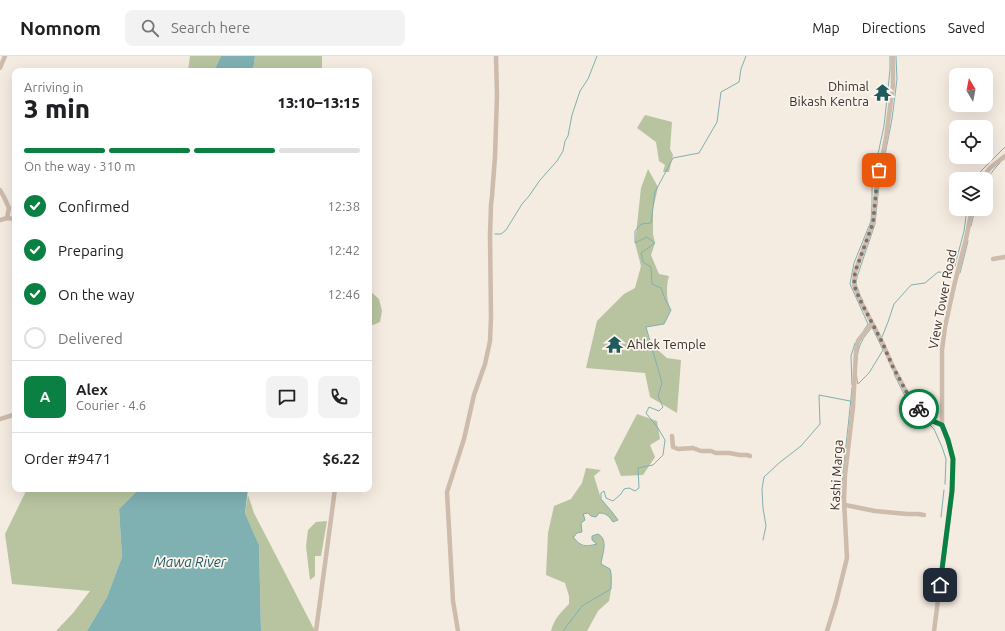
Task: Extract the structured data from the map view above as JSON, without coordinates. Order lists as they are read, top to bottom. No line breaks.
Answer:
{"streets":{"street":["View Tower Road","Kashi Marga"]},"water":["Mawa River"],"places":{"temple":["Dhimal Bikash Kentra","Ahlek Temple"]},"north":"top","page":{"header":"Nomnom","search":"Search here","nav":["Map","Directions","Saved"],"heading":["3 min","Arriving in","13:10–13:15"],"panel":["Alex","Courier · 4.6","Order #9471","$6.22"],"bar":"On the way · 310 m","list":[["Confirmed","12:38"],["Preparing","12:42"],["On the way","12:46"],"Delivered"],"round":"A"}}
